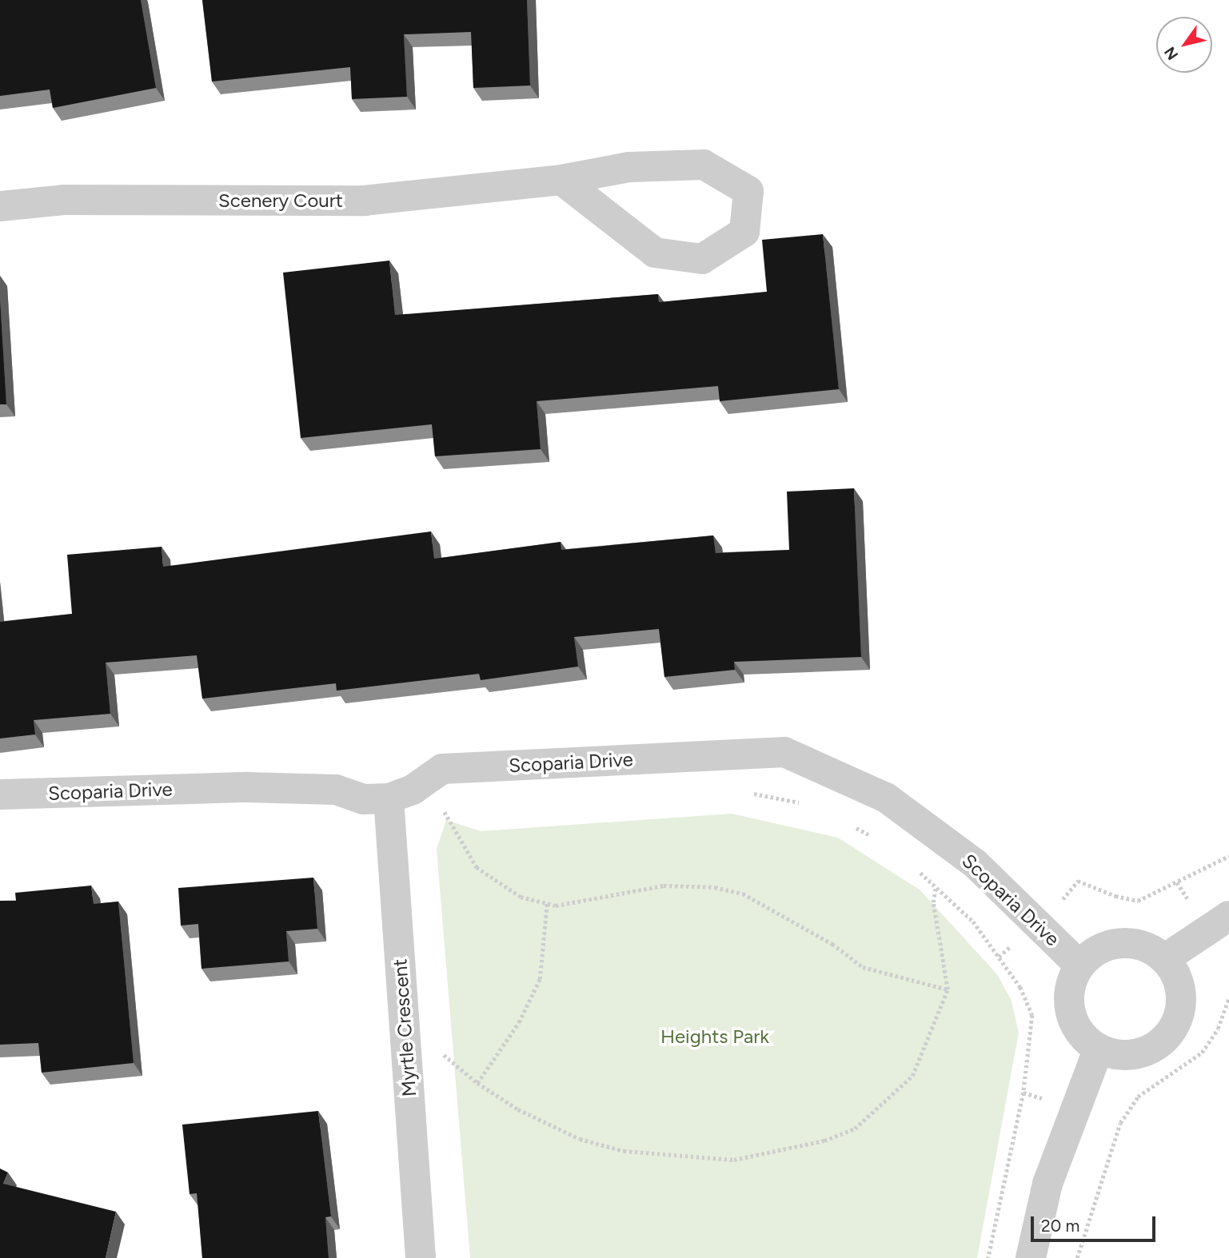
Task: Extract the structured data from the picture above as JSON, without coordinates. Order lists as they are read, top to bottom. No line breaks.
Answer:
{"streets":{"street":["Scenery Court","Scoparia Drive","Myrtle Crescent"]},"crossings":[["Scoparia Drive","Myrtle Crescent"]],"parks":["Heights Park"],"scale_bar":"20 m","north":"bottom left"}
